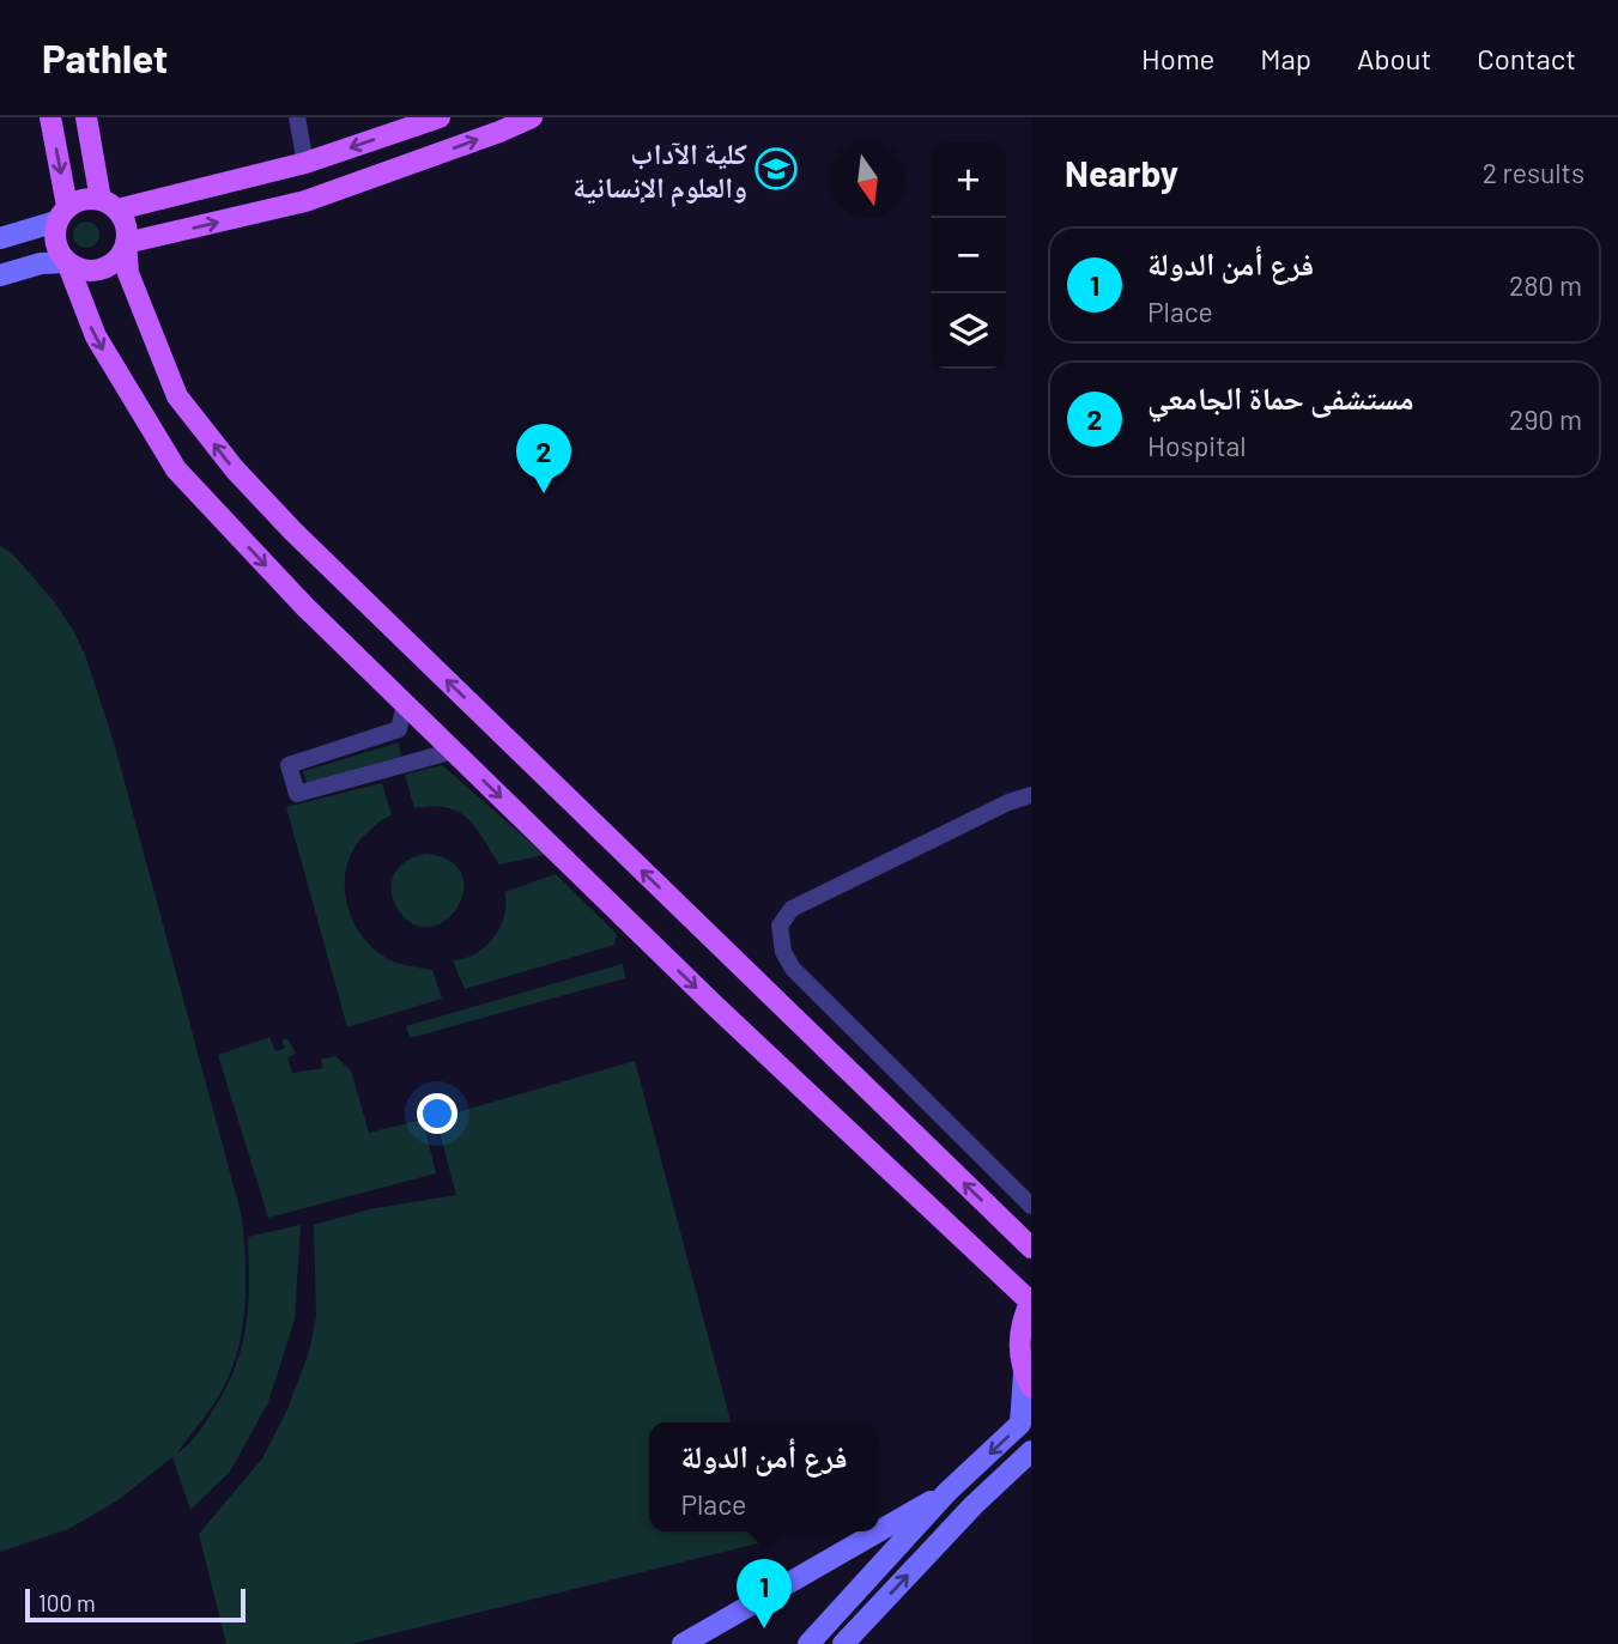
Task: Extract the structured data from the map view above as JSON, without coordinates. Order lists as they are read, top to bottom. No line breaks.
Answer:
{"places":{"school or university":["كلية الآداب والعلوم الإنسانية"]},"scale_bar":"100 m","north":"bottom","page":{"header":"Pathlet","nav":["Home","Map","About","Contact"],"heading":["Nearby","2 results"],"map_buttons":["+","−"],"list":[{"mark":"1","name":"فرع أمن الدولة","note":"Place","value":"280 m"},{"mark":"2","name":"مستشفى حماة الجامعي","note":"Hospital","value":"290 m"}],"pins":["2","1"],"popup":["فرع أمن الدولة","Place"],"scale":"100 m"}}
